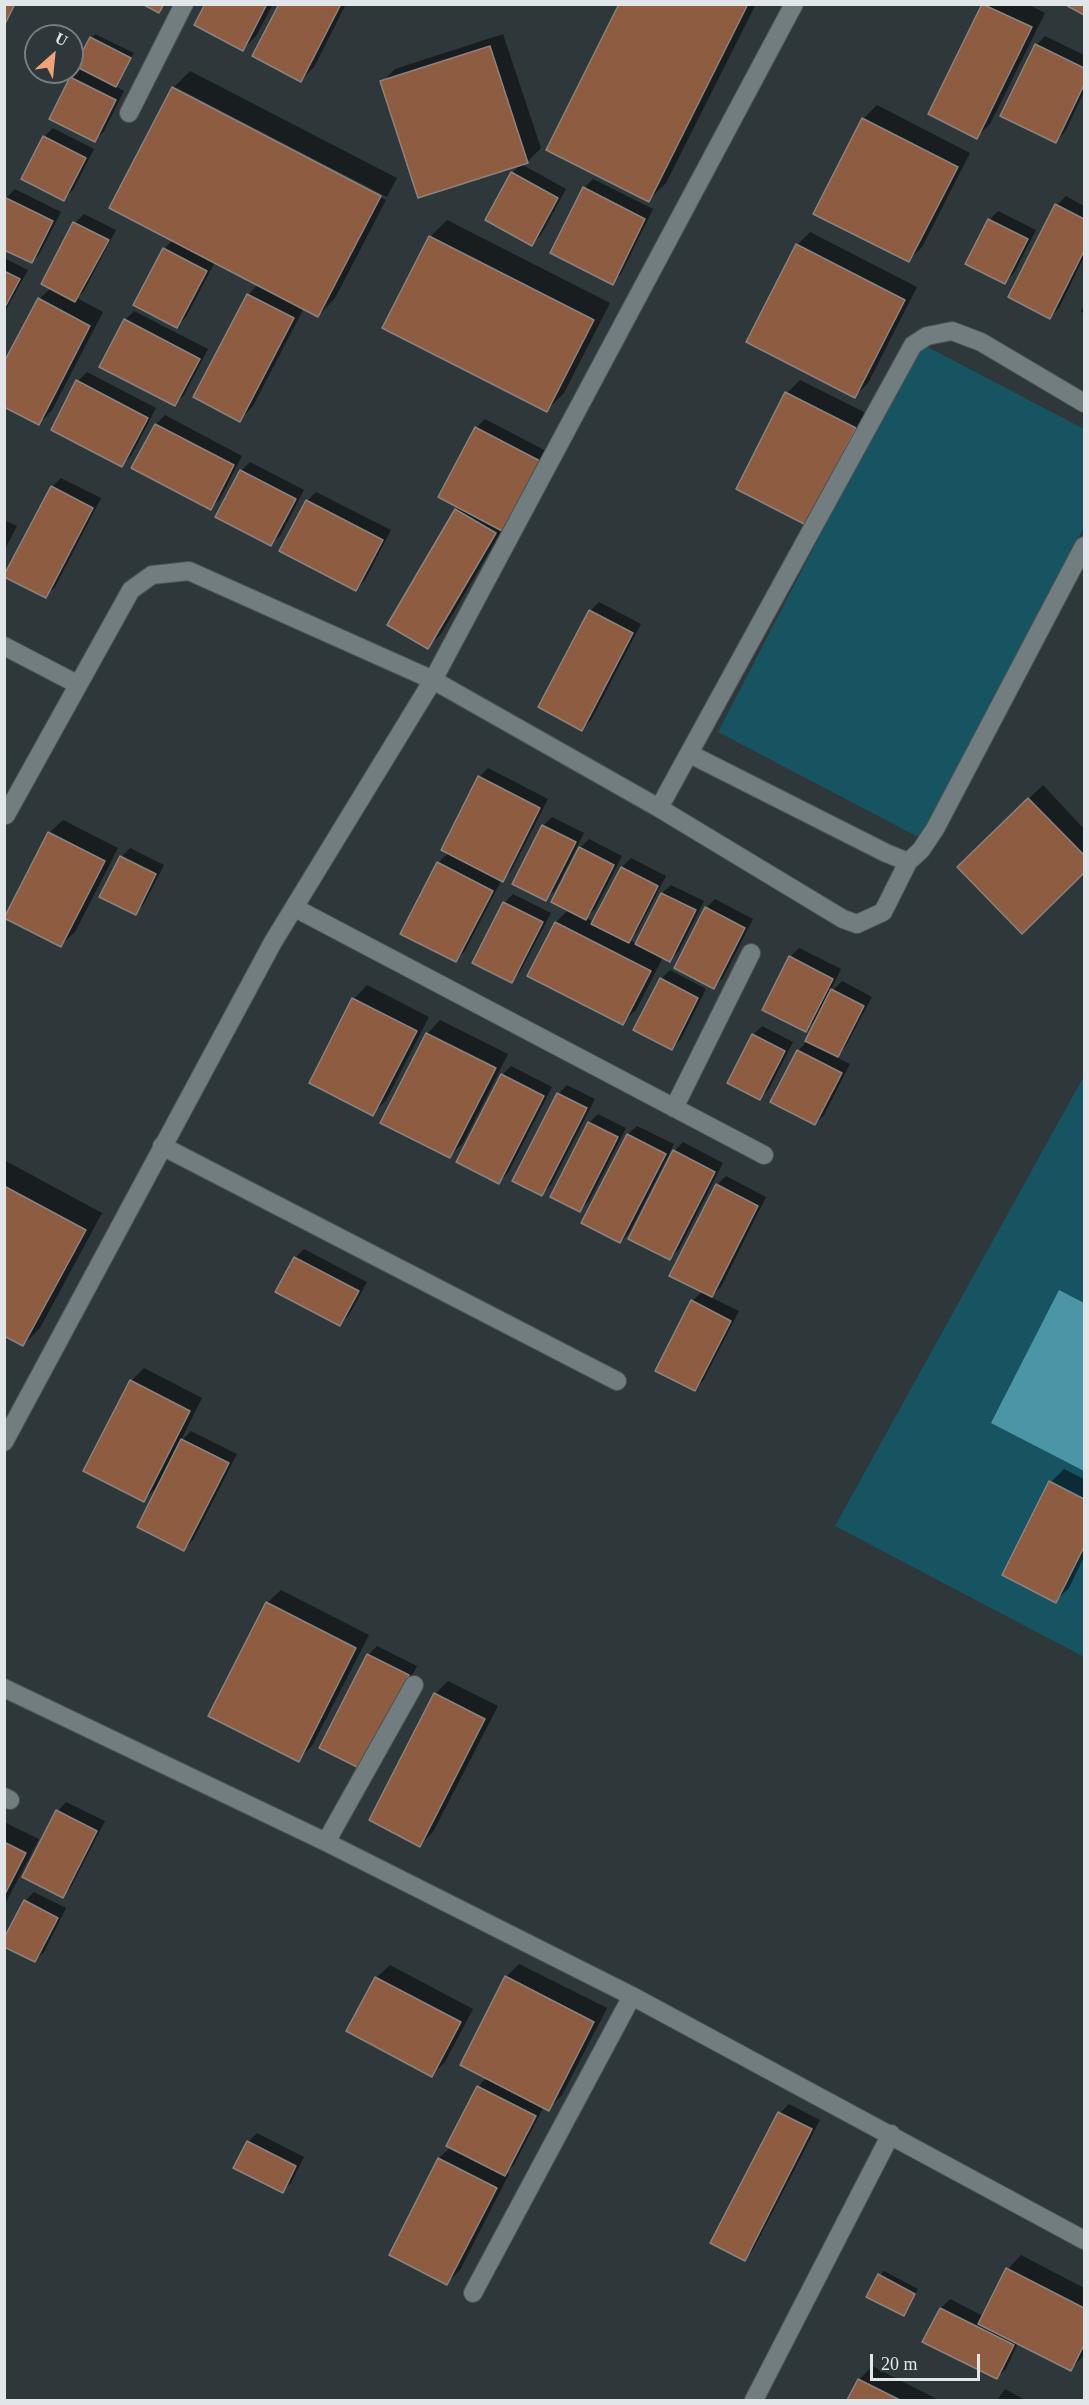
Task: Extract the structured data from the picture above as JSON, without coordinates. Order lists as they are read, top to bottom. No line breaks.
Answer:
{"scale_bar":"20 m","north":"top right"}
